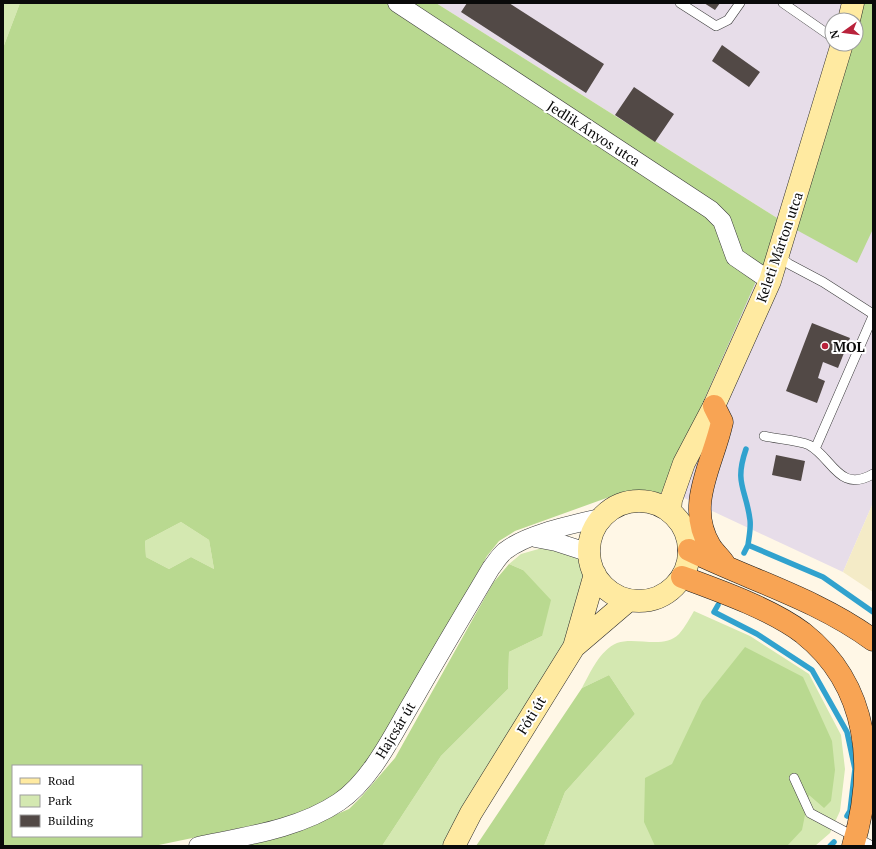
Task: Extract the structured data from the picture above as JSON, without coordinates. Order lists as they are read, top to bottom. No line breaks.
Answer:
{"streets":{"main road":["Keleti Márton utca","Fóti út"],"street":["Jedlik Ányos utca","Hajcsár út"]},"crossings":[["Jedlik Ányos utca","Keleti Márton utca"],["Keleti Márton utca","Fóti út"],["Keleti Márton utca","Hajcsár út"],["Fóti út","Hajcsár út"]],"places":["MOL"],"legend":["Road","Park","Building"],"north":"left"}
